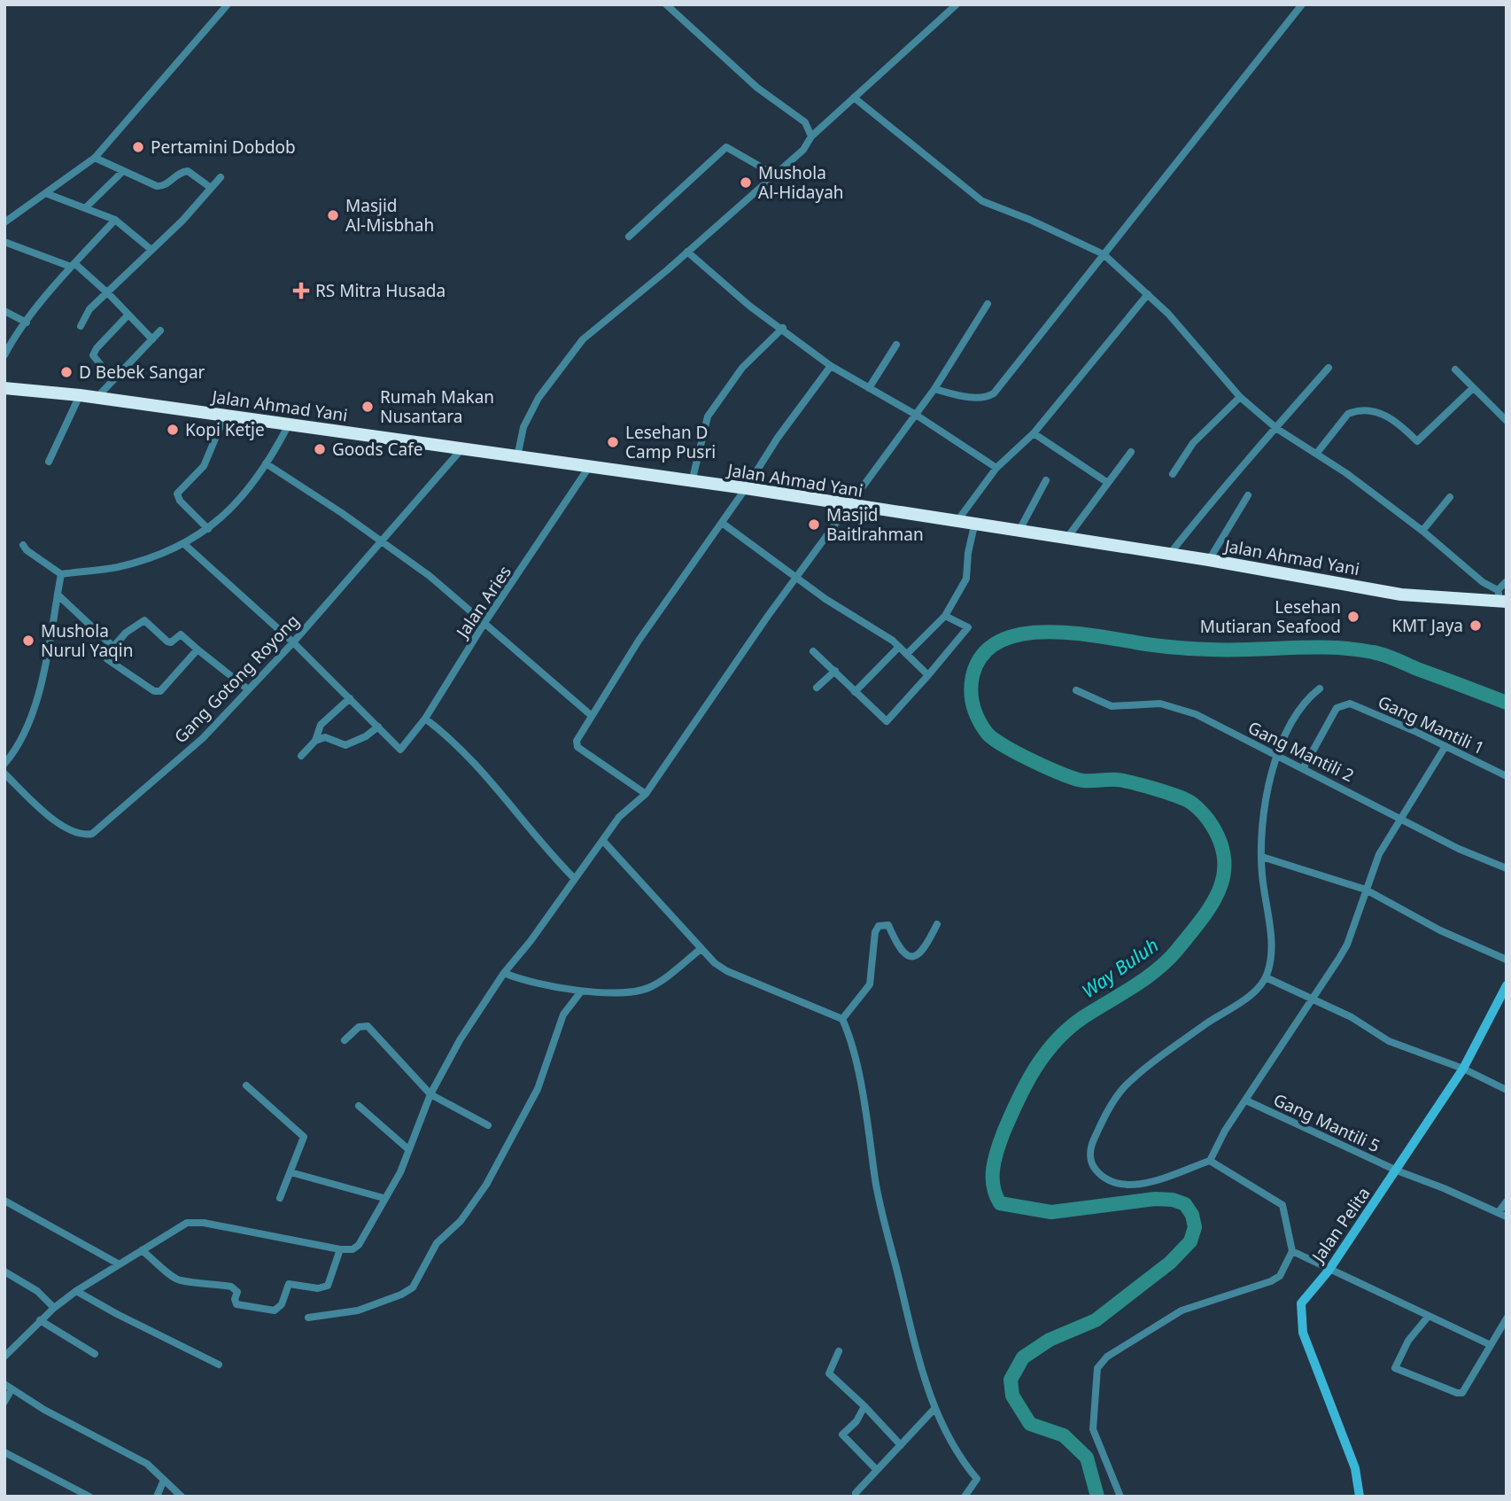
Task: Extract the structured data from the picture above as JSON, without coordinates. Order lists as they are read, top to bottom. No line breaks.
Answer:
{"streets":{"highway":["Jalan Ahmad Yani"],"street":["Jalan Aries","Gang Gotong Royong","Gang Mantili 1","Gang Mantili 2","Gang Mantili 5","Jalan Pelita"]},"crossings":[["Jalan Ahmad Yani","Jalan Aries"],["Jalan Ahmad Yani","Gang Gotong Royong"],["Gang Mantili 1","Gang Mantili 2"],["Gang Mantili 5","Jalan Pelita"]],"water":["Way Buluh"],"places":{"other":["Pertamini Dobdob","Mushola Al-Hidayah","Masjid Al-Misbhah","D Bebek Sangar","Rumah Makan Nusantara","Kopi Ketje","Lesehan D Camp Pusri","Goods Cafe","Masjid Baitlrahman","Lesehan Mutiaran Seafood","KMT Jaya","Mushola Nurul Yaqin"],"health":["RS Mitra Husada"]}}
